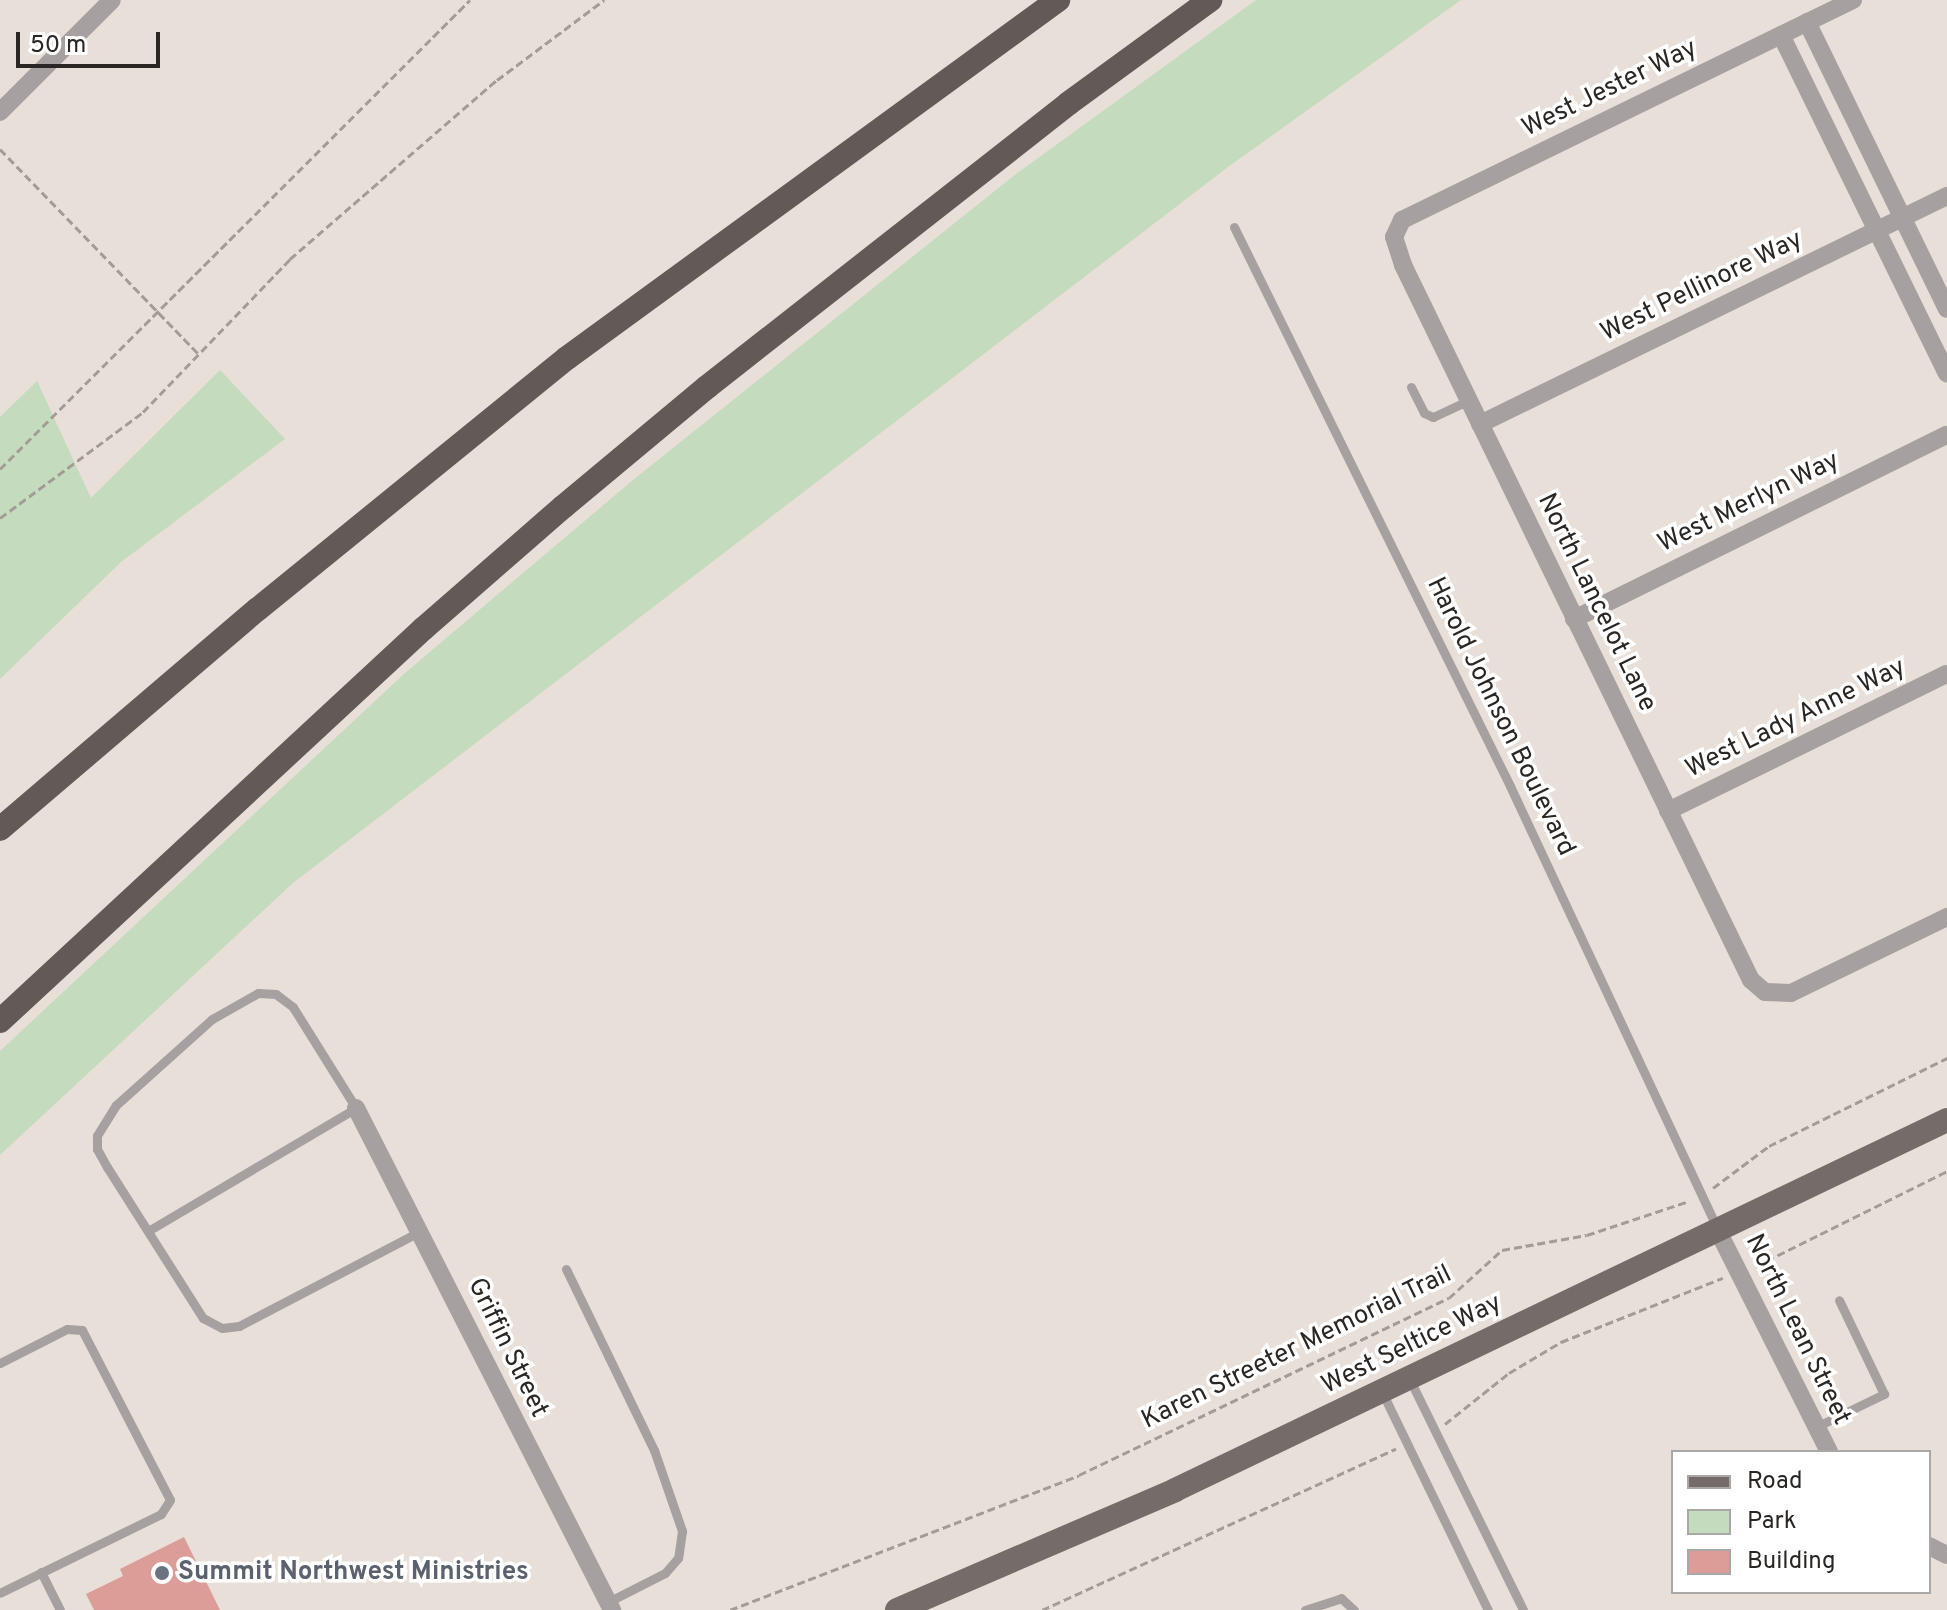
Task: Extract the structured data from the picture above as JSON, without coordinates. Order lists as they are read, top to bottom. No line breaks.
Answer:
{"streets":{"main road":["West Seltice Way"],"street":["West Jester Way","West Pellinore Way","West Merlyn Way","North Lancelot Lane","West Lady Anne Way","North Lean Street","Griffin Street"],"lane":["Harold Johnson Boulevard"],"path":["Karen Streeter Memorial Trail"]},"crossings":[["West Jester Way","North Lancelot Lane"],["West Pellinore Way","North Lancelot Lane"],["West Merlyn Way","North Lancelot Lane"],["North Lancelot Lane","West Lady Anne Way"],["Harold Johnson Boulevard","North Lean Street"],["Harold Johnson Boulevard","West Seltice Way"],["Harold Johnson Boulevard","Karen Streeter Memorial Trail"],["North Lean Street","West Seltice Way"]],"places":["Summit Northwest Ministries"],"legend":["Road","Park","Building"],"scale_bar":"50 m"}
